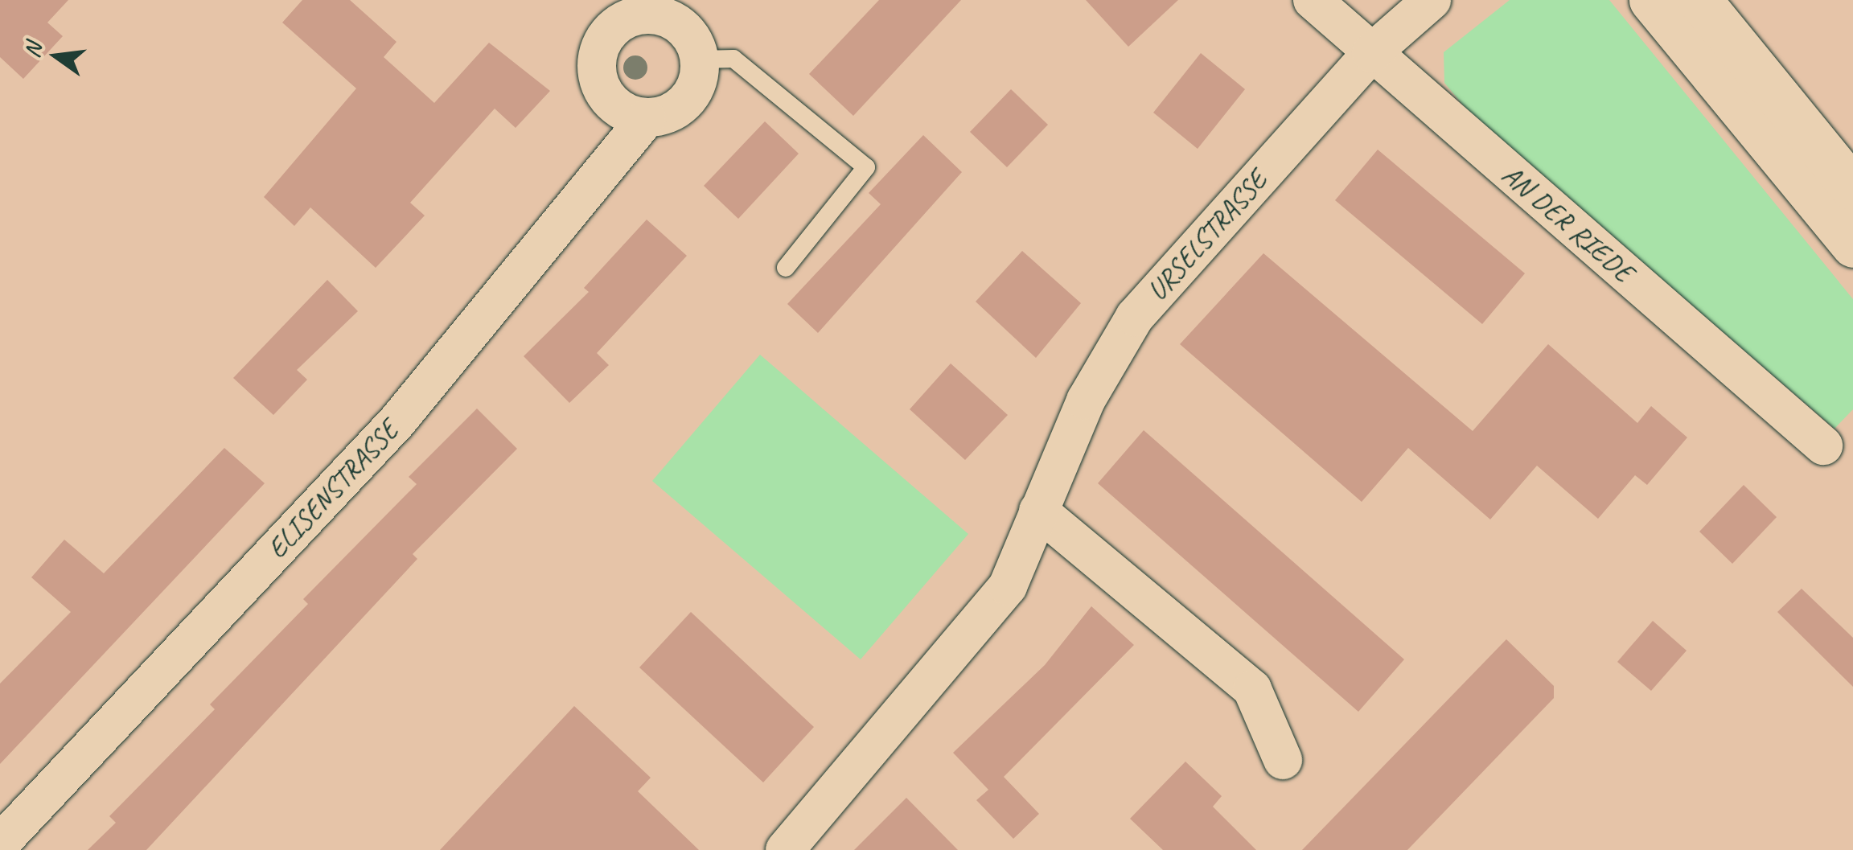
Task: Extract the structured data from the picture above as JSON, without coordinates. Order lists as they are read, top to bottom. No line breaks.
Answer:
{"streets":{"street":["AN DER RIEDE","URSELSTRASSE","ELISENSTRASSE"]},"crossings":[["AN DER RIEDE","URSELSTRASSE"]],"north":"left"}
